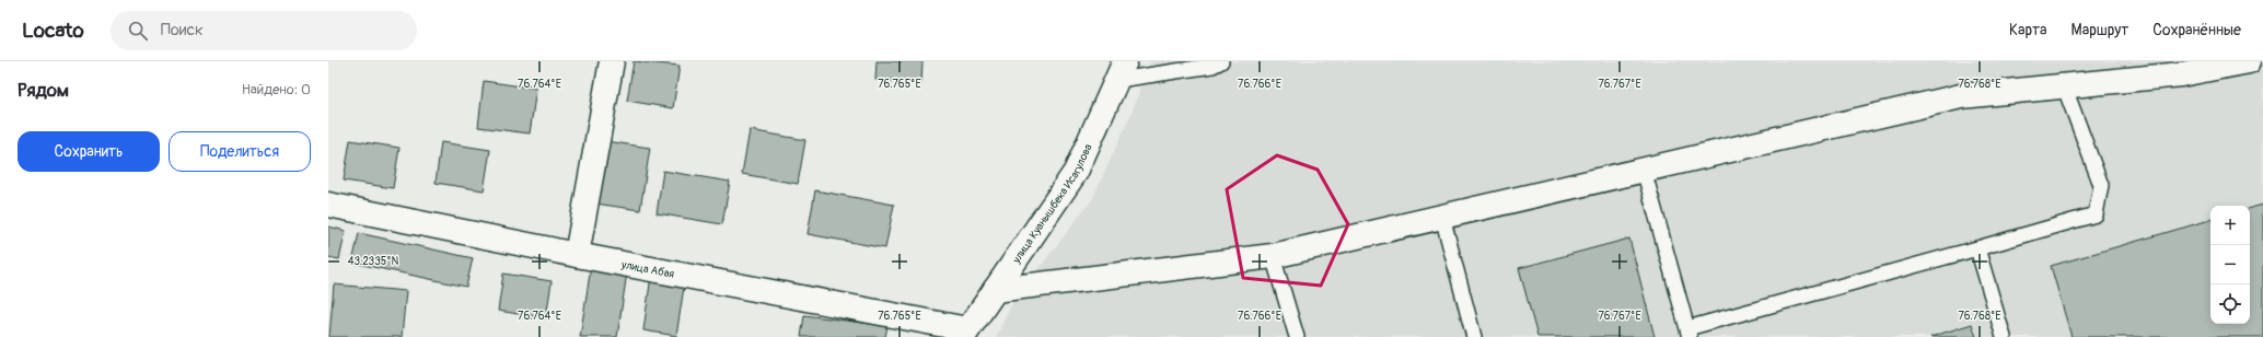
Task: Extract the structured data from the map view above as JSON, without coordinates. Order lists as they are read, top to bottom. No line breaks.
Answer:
{"streets":{"street":["улица Куанышбека Исагулова","улица Абая"]},"crossings":[["улица Куанышбека Исагулова","улица Абая"]],"page":{"header":"Locato","search":"Поиск","nav":["Карта","Маршрут","Сохранённые"],"heading":["Рядом","Найдено: 0"],"buttons":["Сохранить","Поделиться"],"map_buttons":["+","−"]},"coordinates":["76.764°E","76.765°E","76.766°E","76.767°E","76.768°E","43.2335°N"]}
